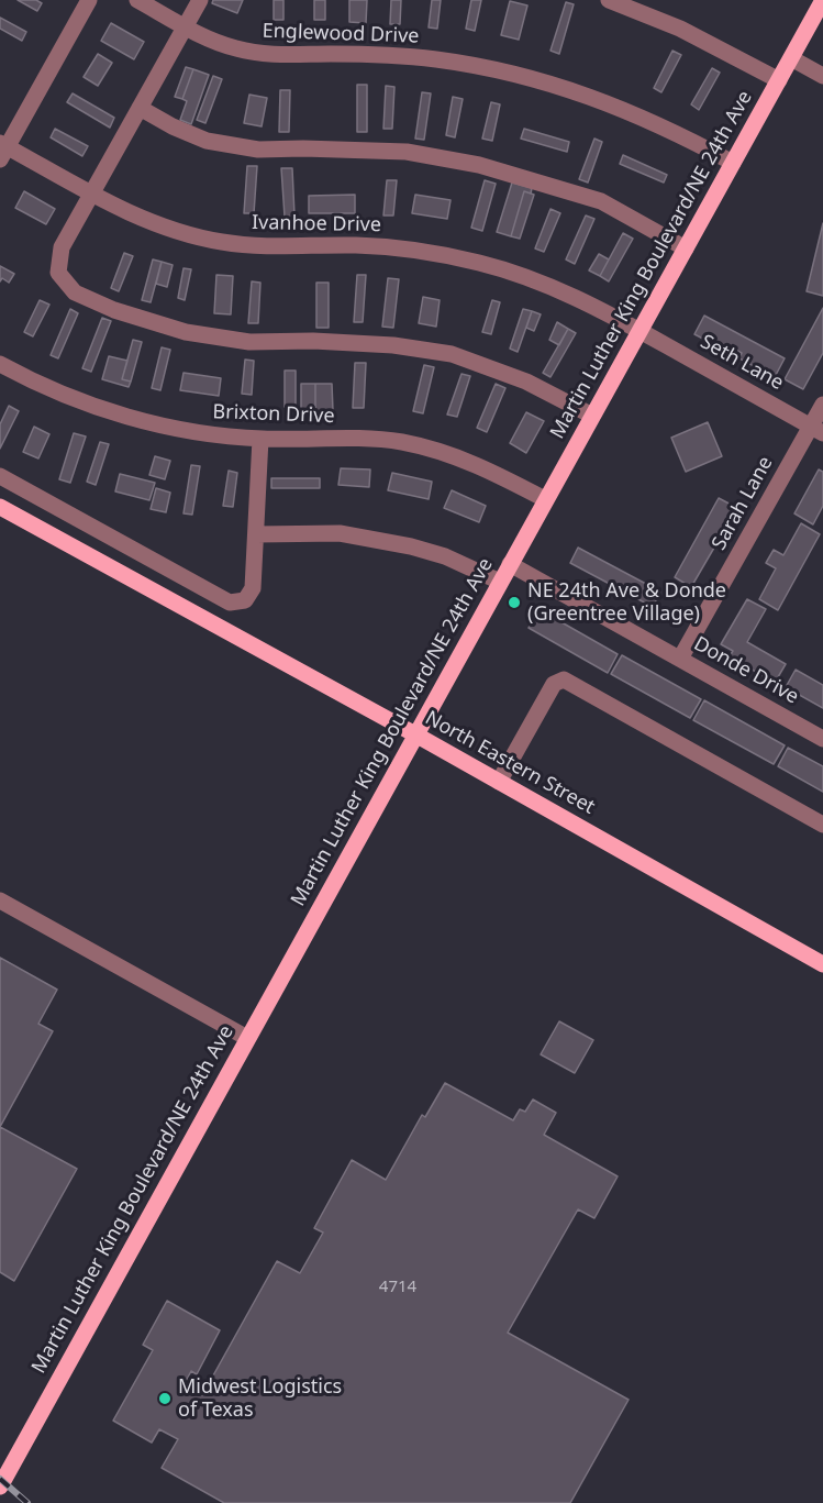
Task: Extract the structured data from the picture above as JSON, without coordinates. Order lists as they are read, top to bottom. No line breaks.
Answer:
{"streets":{"main road":["Martin Luther King Boulevard/NE 24th Ave","North Eastern Street"],"street":["Englewood Drive","Ivanhoe Drive","Seth Lane","Brixton Drive","Sarah Lane","Donde Drive"]},"crossings":[["Englewood Drive","Martin Luther King Boulevard/NE 24th Ave"],["Ivanhoe Drive","Martin Luther King Boulevard/NE 24th Ave"],["Ivanhoe Drive","Seth Lane"],["Martin Luther King Boulevard/NE 24th Ave","Seth Lane"],["Martin Luther King Boulevard/NE 24th Ave","Brixton Drive"],["Martin Luther King Boulevard/NE 24th Ave","Donde Drive"],["Martin Luther King Boulevard/NE 24th Ave","North Eastern Street"],["Seth Lane","Sarah Lane"],["Sarah Lane","Donde Drive"]],"places":["NE 24th Ave & Donde (Greentree Village)","Midwest Logistics of Texas"],"house_numbers":["4714"]}
